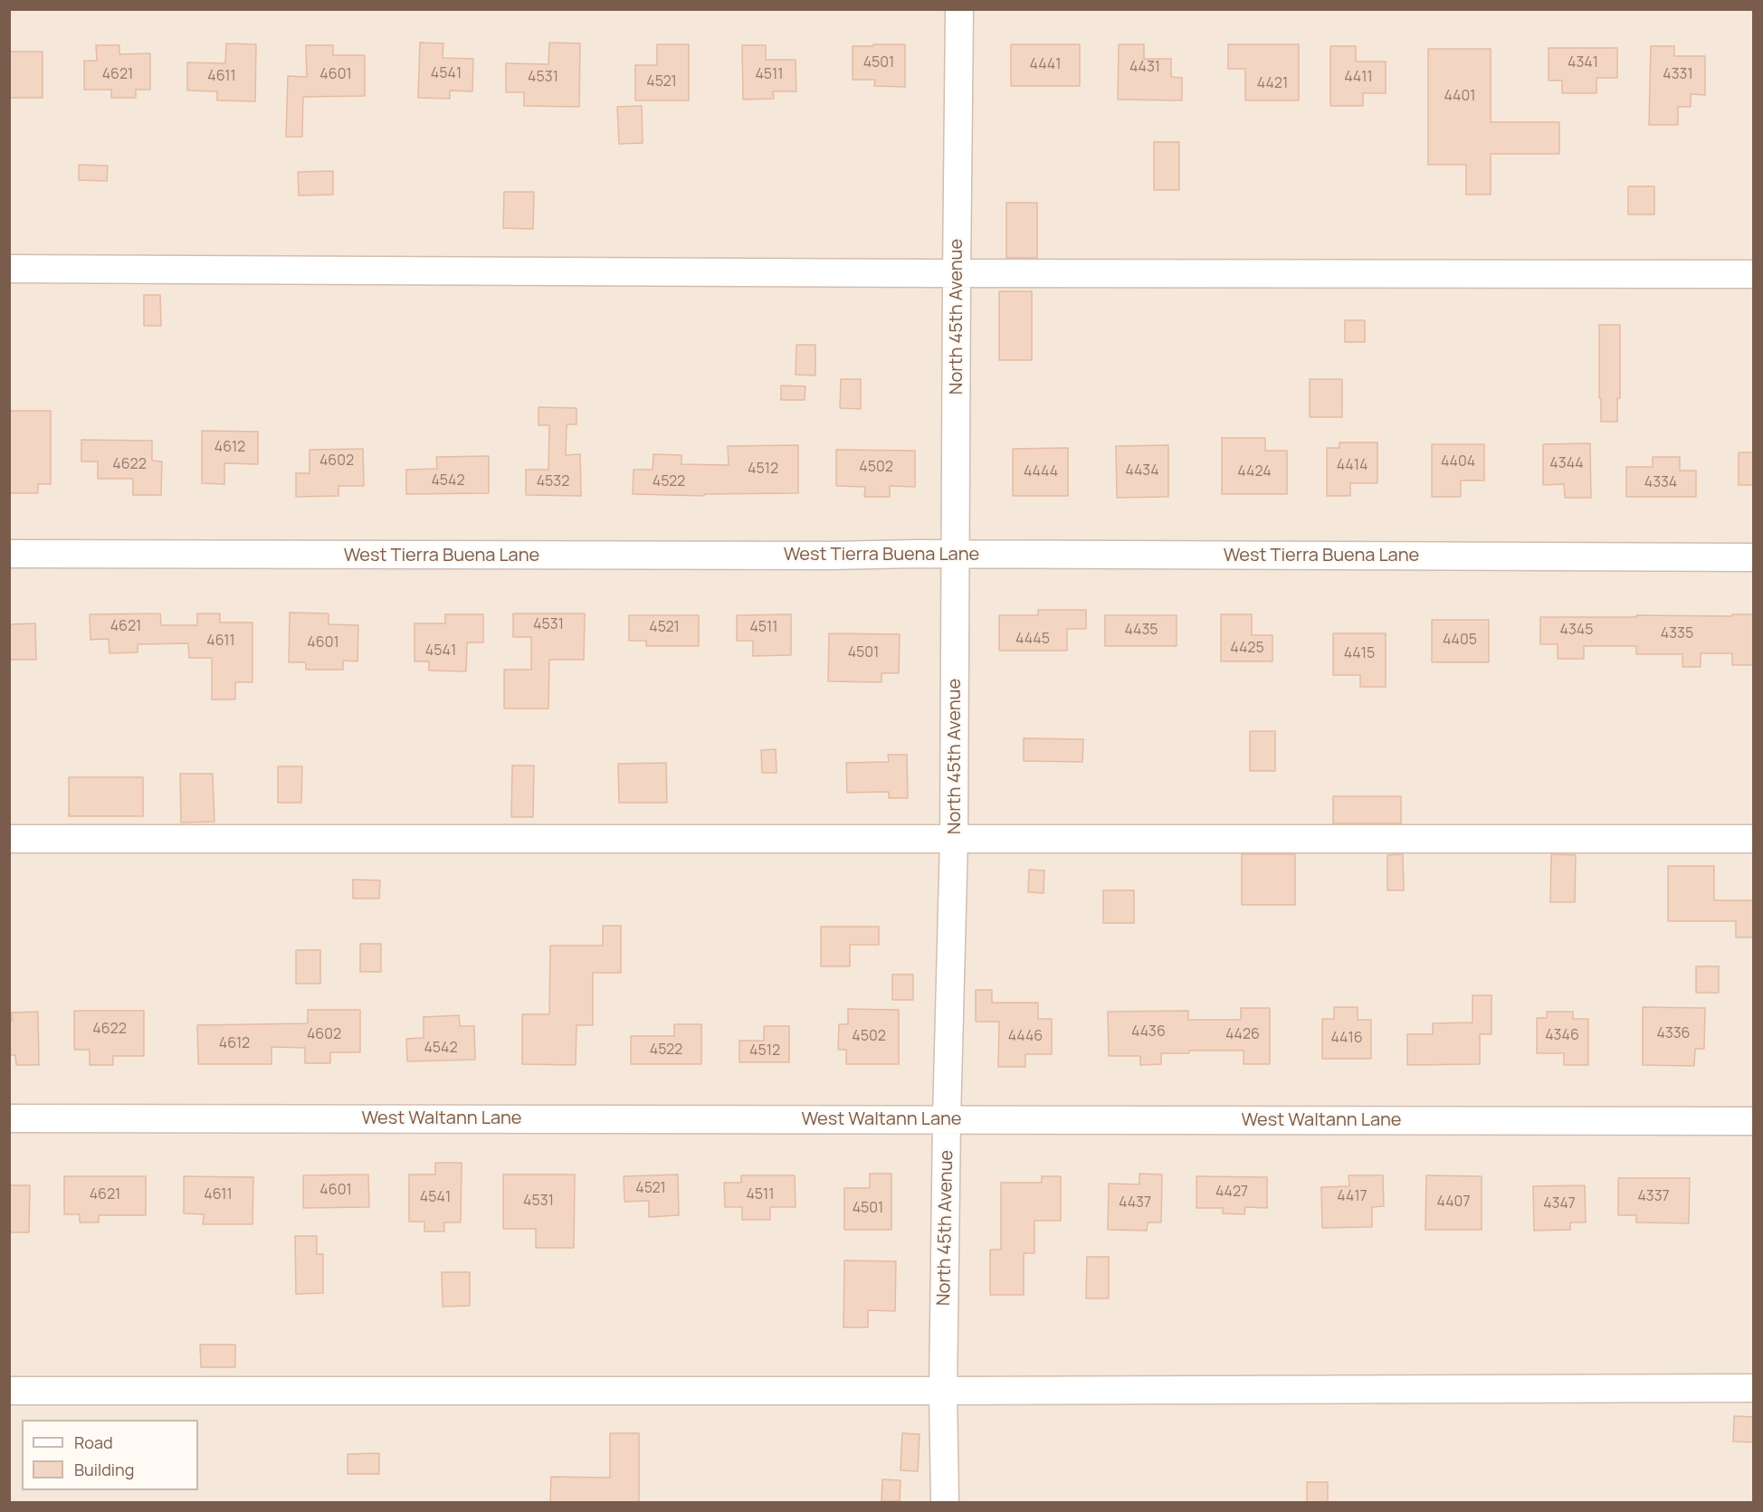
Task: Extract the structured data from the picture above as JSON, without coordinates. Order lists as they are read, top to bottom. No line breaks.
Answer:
{"streets":{"street":["North 45th Avenue","West Tierra Buena Lane","West Waltann Lane"]},"crossings":[["North 45th Avenue","West Tierra Buena Lane"],["North 45th Avenue","West Waltann Lane"]],"house_numbers":["4501","4341","4441","4431","4541","4621","4601","4511","4331","4611","4531","4411","4521","4421","4401","4612","4602","4404","4344","4622","4414","4502","4512","4434","4444","4424","4542","4532","4522","4334","4531","4621","4521","4511","4435","4345","4335","4445","4405","4611","4601","4425","4541","4501","4415","4622","4436","4336","4602","4426","4346","4502","4446","4416","4612","4542","4522","4512","4521","4601","4427","4621","4611","4511","4417","4337","4541","4531","4407","4437","4347","4501"],"legend":["Road","Building"]}
